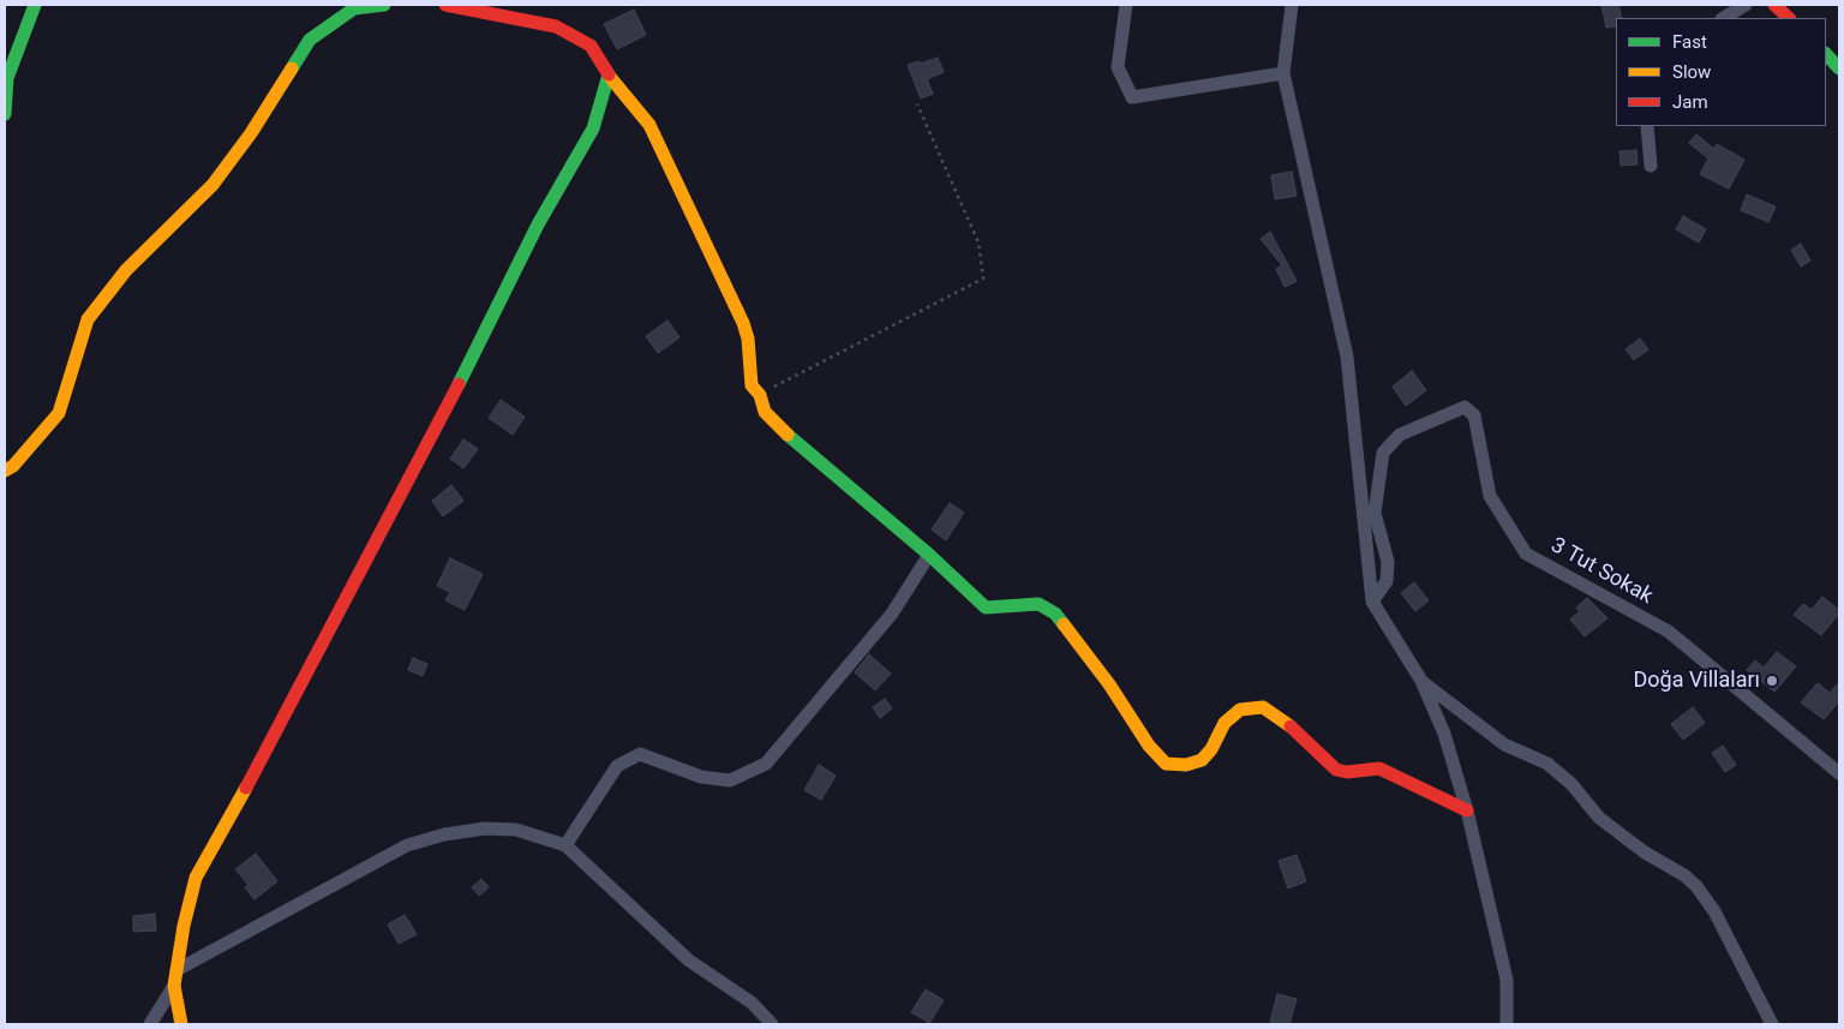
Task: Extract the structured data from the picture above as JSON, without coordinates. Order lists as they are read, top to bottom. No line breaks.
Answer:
{"streets":{"street":["3 Tut Sokak"]},"places":["Doğa Villaları"],"legend":["Fast","Slow","Jam"]}
